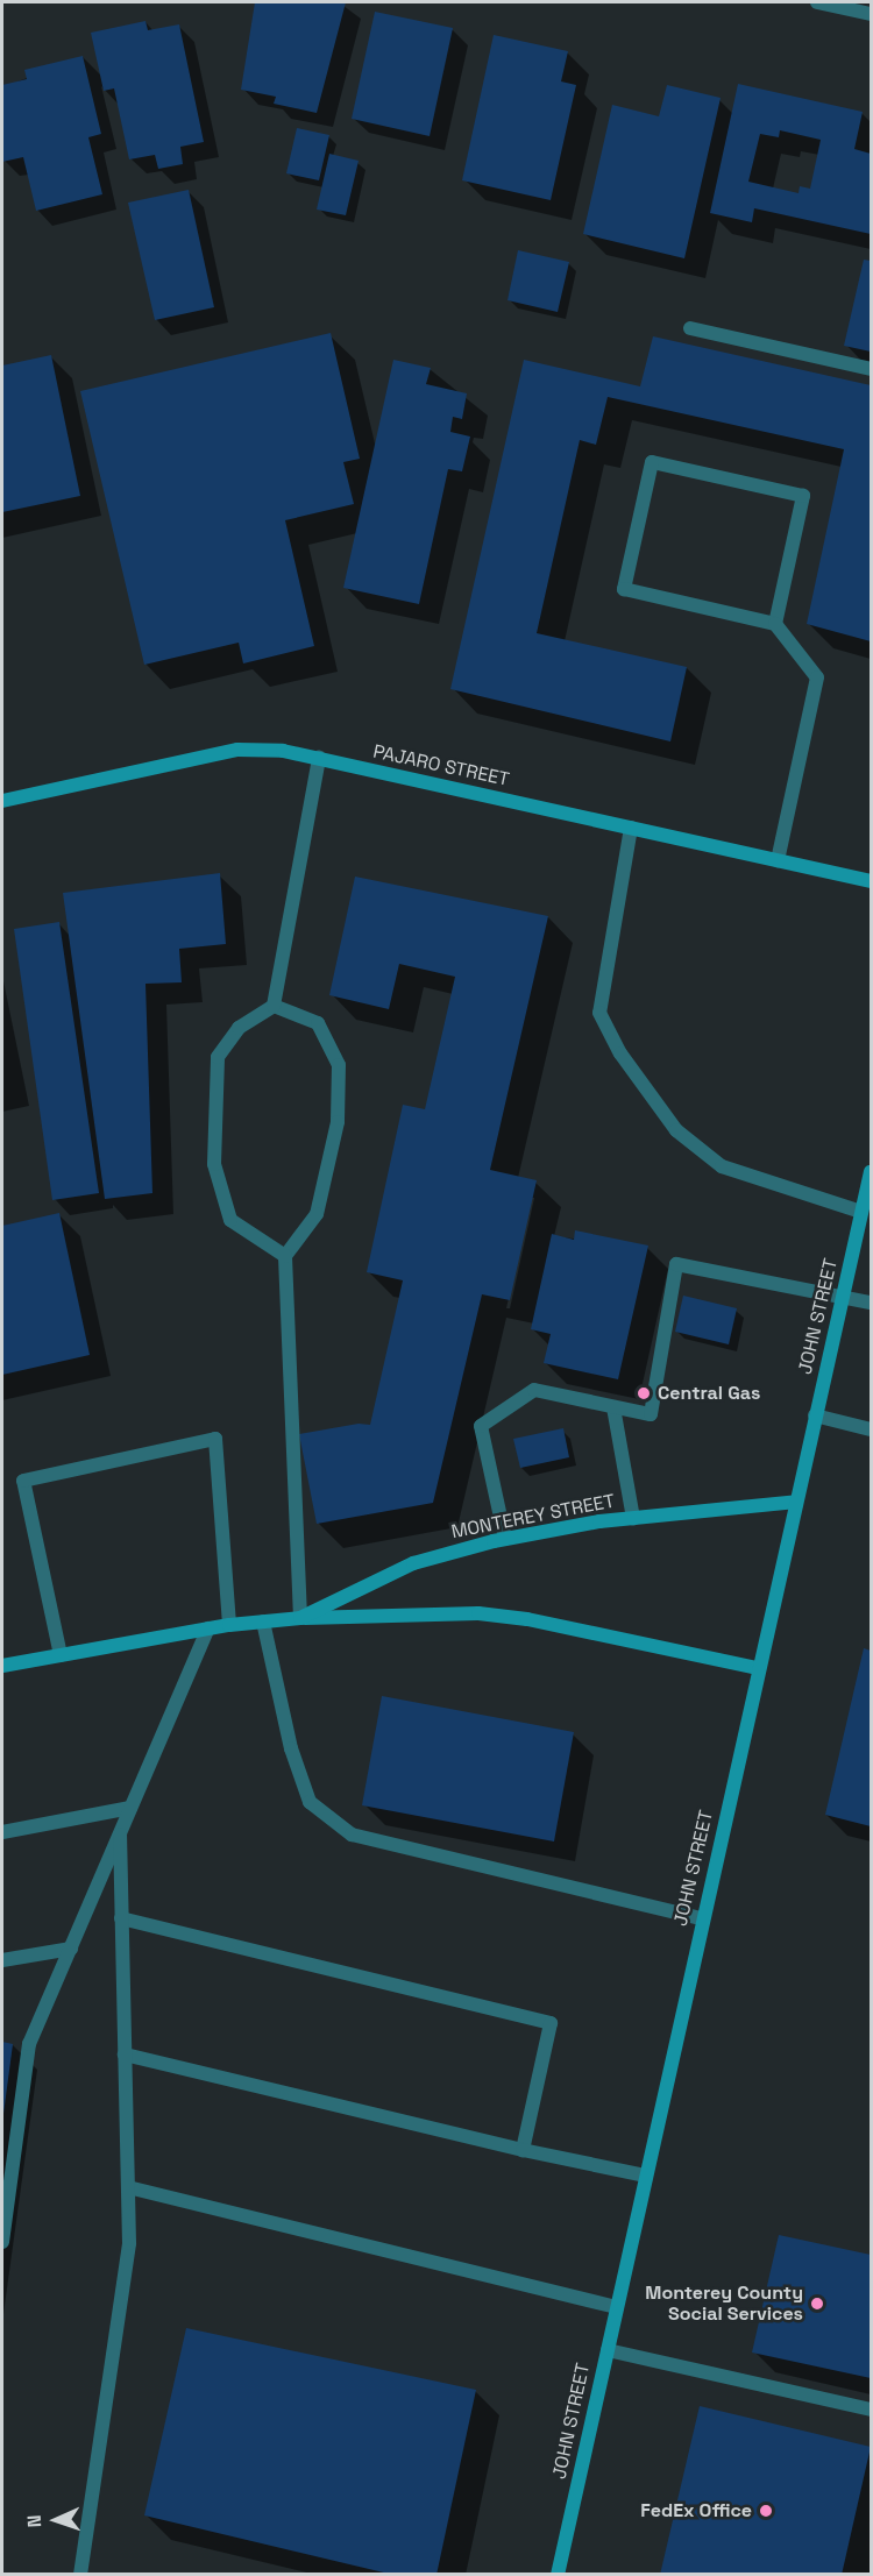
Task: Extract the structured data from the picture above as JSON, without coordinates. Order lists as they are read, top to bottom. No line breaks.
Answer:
{"streets":{"main road":["PAJARO STREET","JOHN STREET","MONTEREY STREET"]},"crossings":[["JOHN STREET","MONTEREY STREET"]],"places":["Central Gas","Monterey County Social Services","FedEx Office"],"north":"left"}
